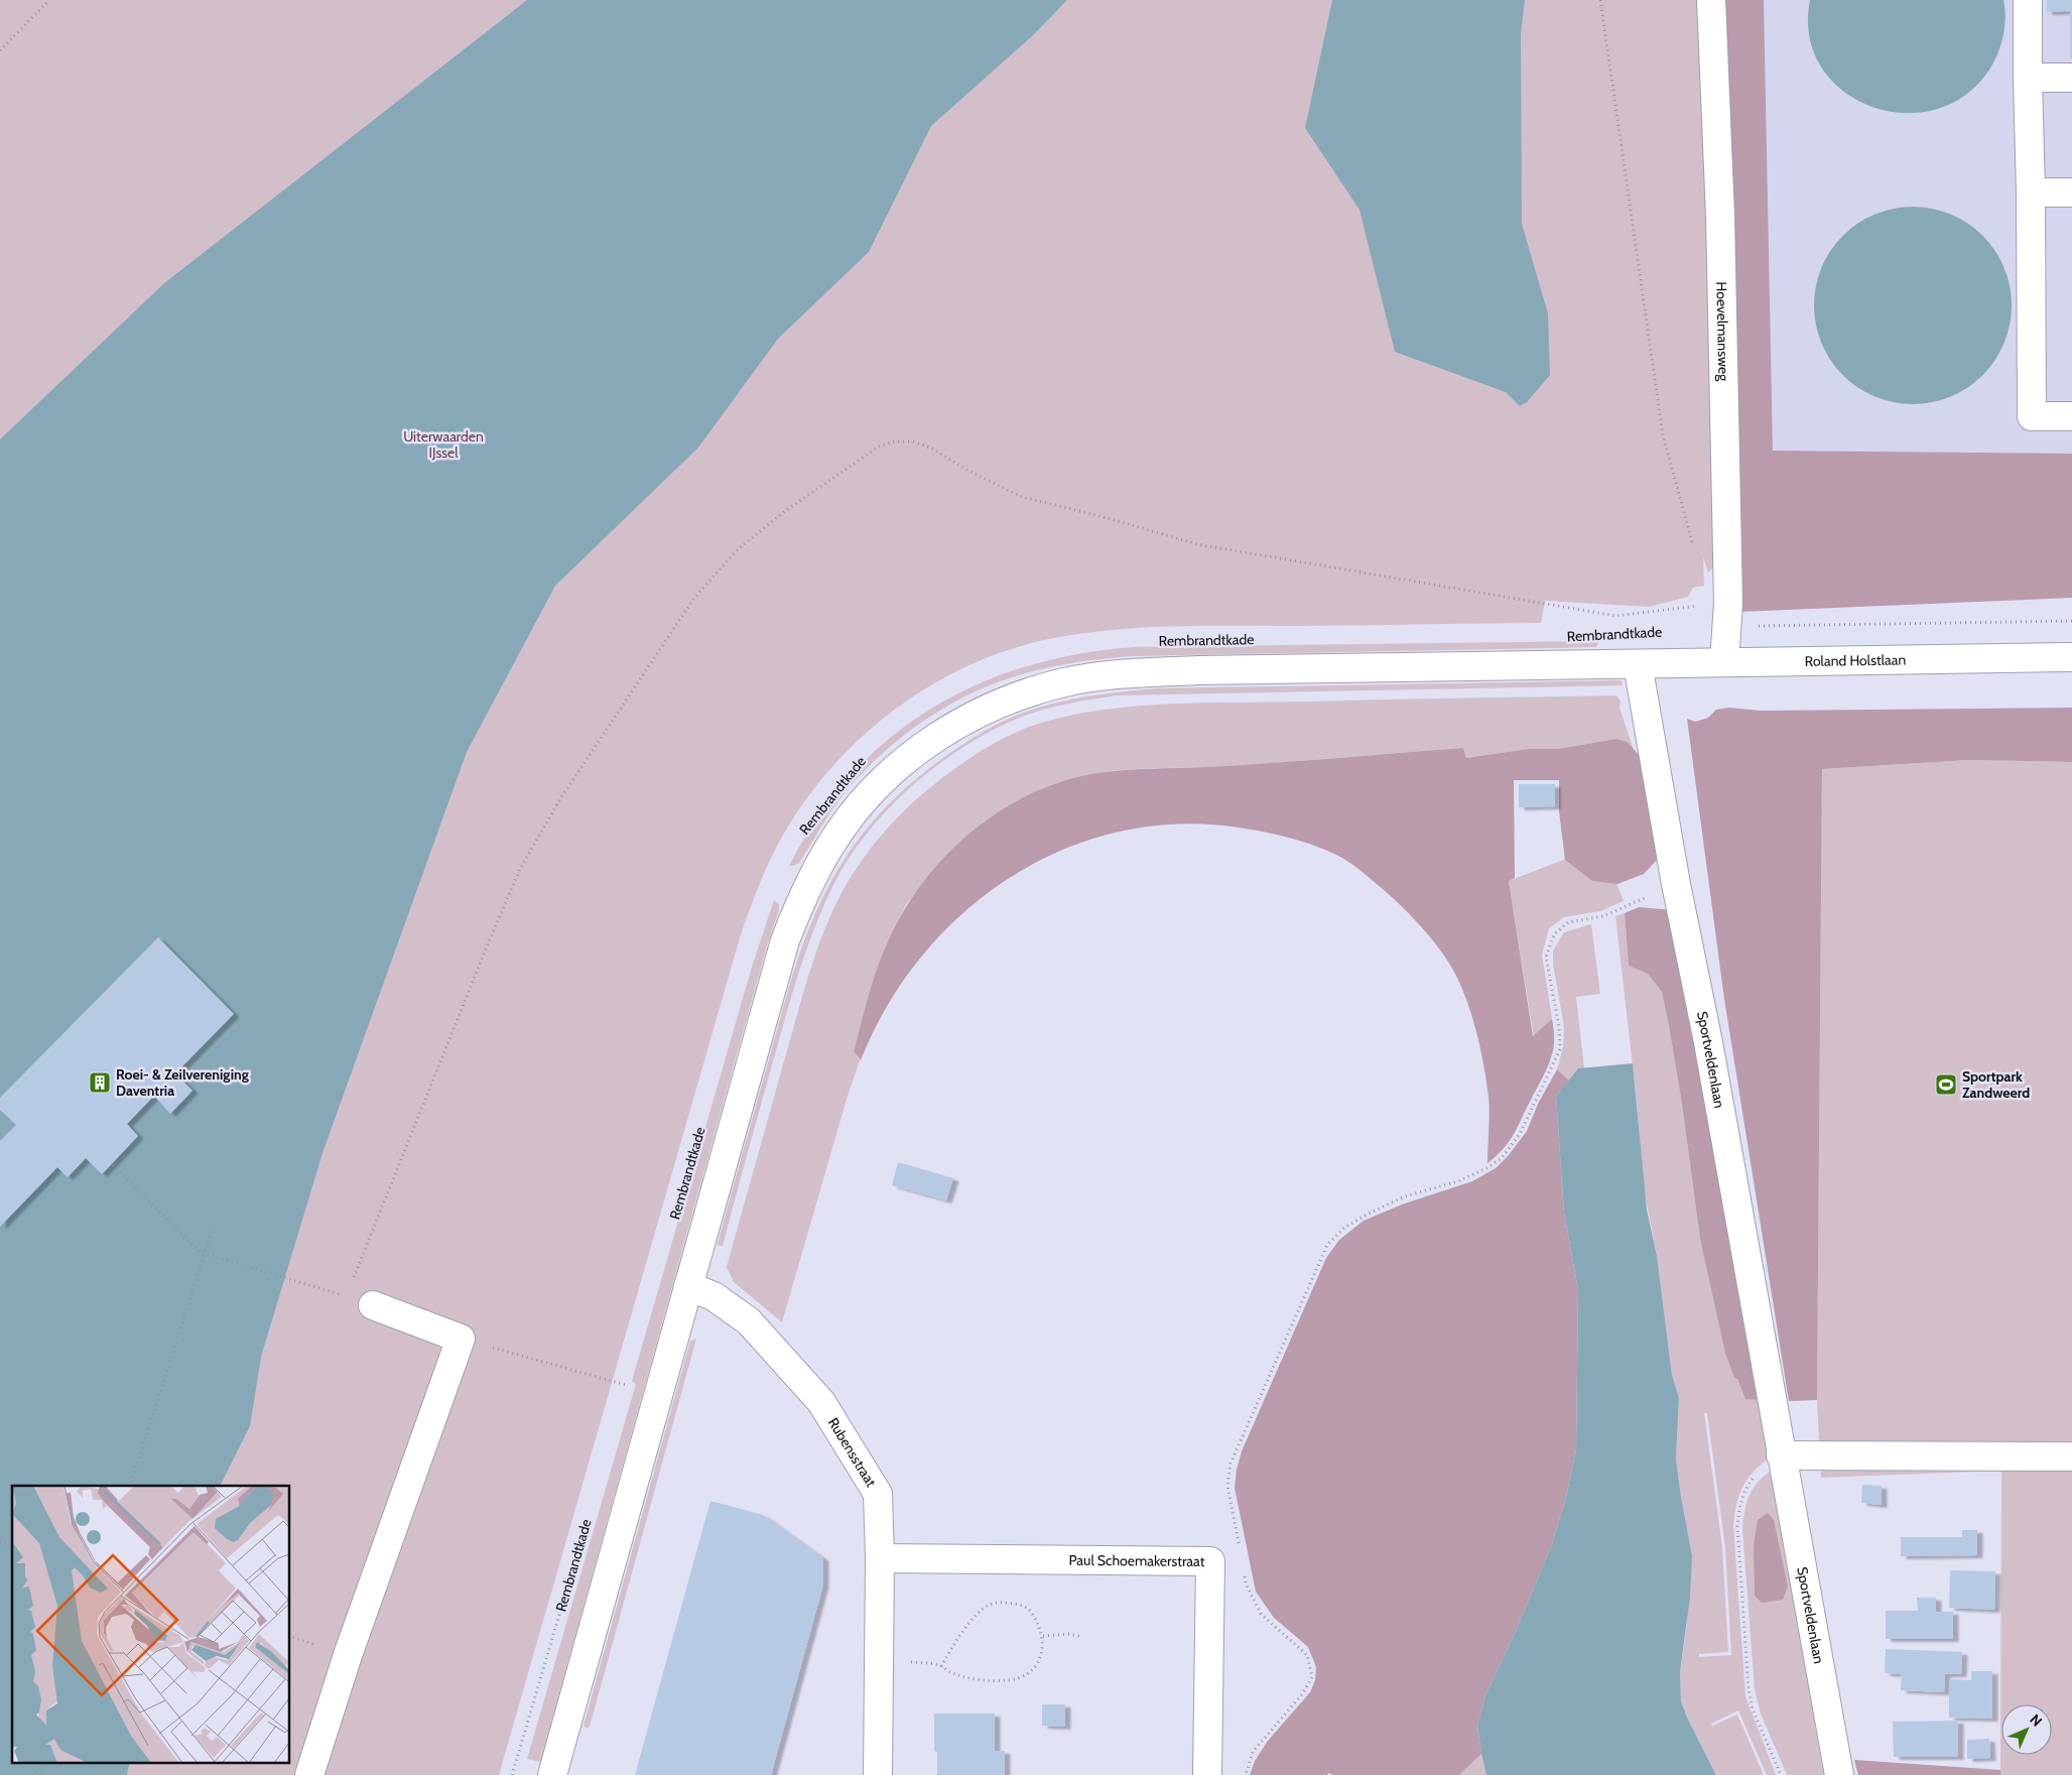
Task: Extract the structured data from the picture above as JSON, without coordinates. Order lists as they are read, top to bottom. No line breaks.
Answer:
{"streets":{"street":["Hoevelmansweg","Rembrandtkade","Roland Holstlaan","Sportveldenlaan","Rubensstraat","Paul Schoemakerstraat"]},"crossings":[["Hoevelmansweg","Roland Holstlaan"],["Rembrandtkade","Roland Holstlaan"],["Rembrandtkade","Sportveldenlaan"],["Rembrandtkade","Rubensstraat"],["Roland Holstlaan","Sportveldenlaan"],["Rubensstraat","Paul Schoemakerstraat"]],"parks":["Uiterwaarden IJssel"],"places":{"building":["Roei- & Zeilvereniging Daventria"],"sports":["Sportpark Zandweerd"]},"north":"top right"}
